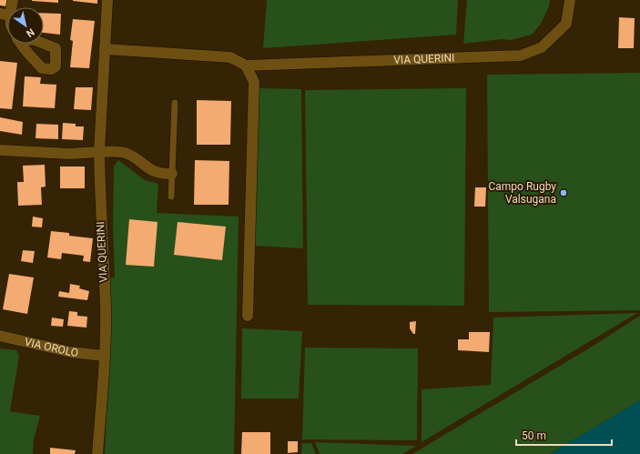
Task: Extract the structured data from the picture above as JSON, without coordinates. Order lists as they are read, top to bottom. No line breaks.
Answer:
{"streets":{"street":["VIA QUERINI","VIA OROLO"]},"crossings":[["VIA QUERINI","VIA OROLO"]],"places":["Campo Rugby Valsugana"],"scale_bar":"50 m","north":"bottom right"}
